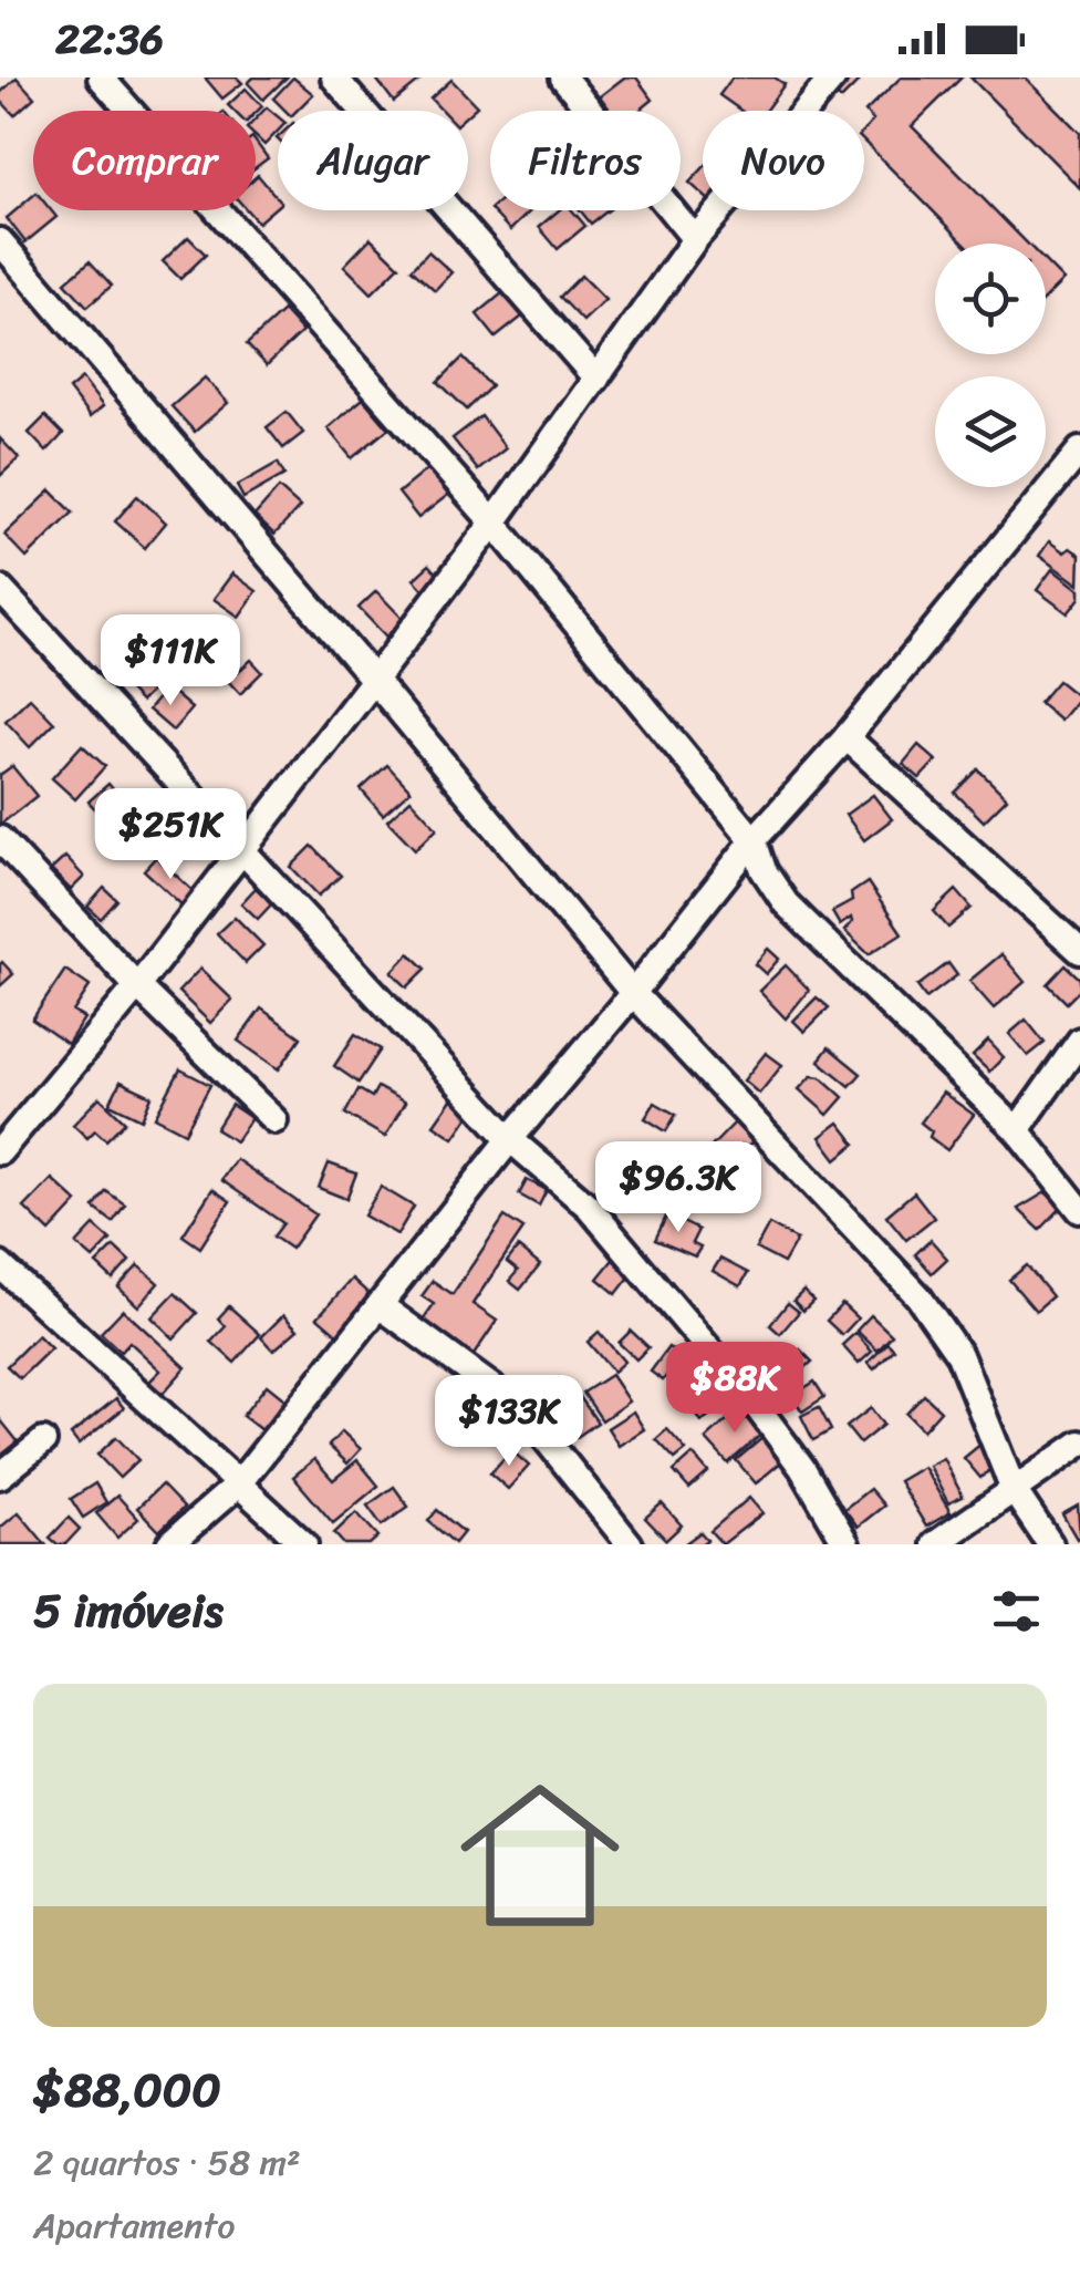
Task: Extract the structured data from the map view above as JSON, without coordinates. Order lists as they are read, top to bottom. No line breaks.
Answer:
{"page":{"status":"22:36","chip":["Comprar","Alugar","Filtros","Novo"],"price":["$111K","$251K","$96.3K","$88K","$133K"],"heading":"5 imóveis","list":[{"name":"$88,000","note":"2 quartos · 58 m² · Apartamento"}]}}
